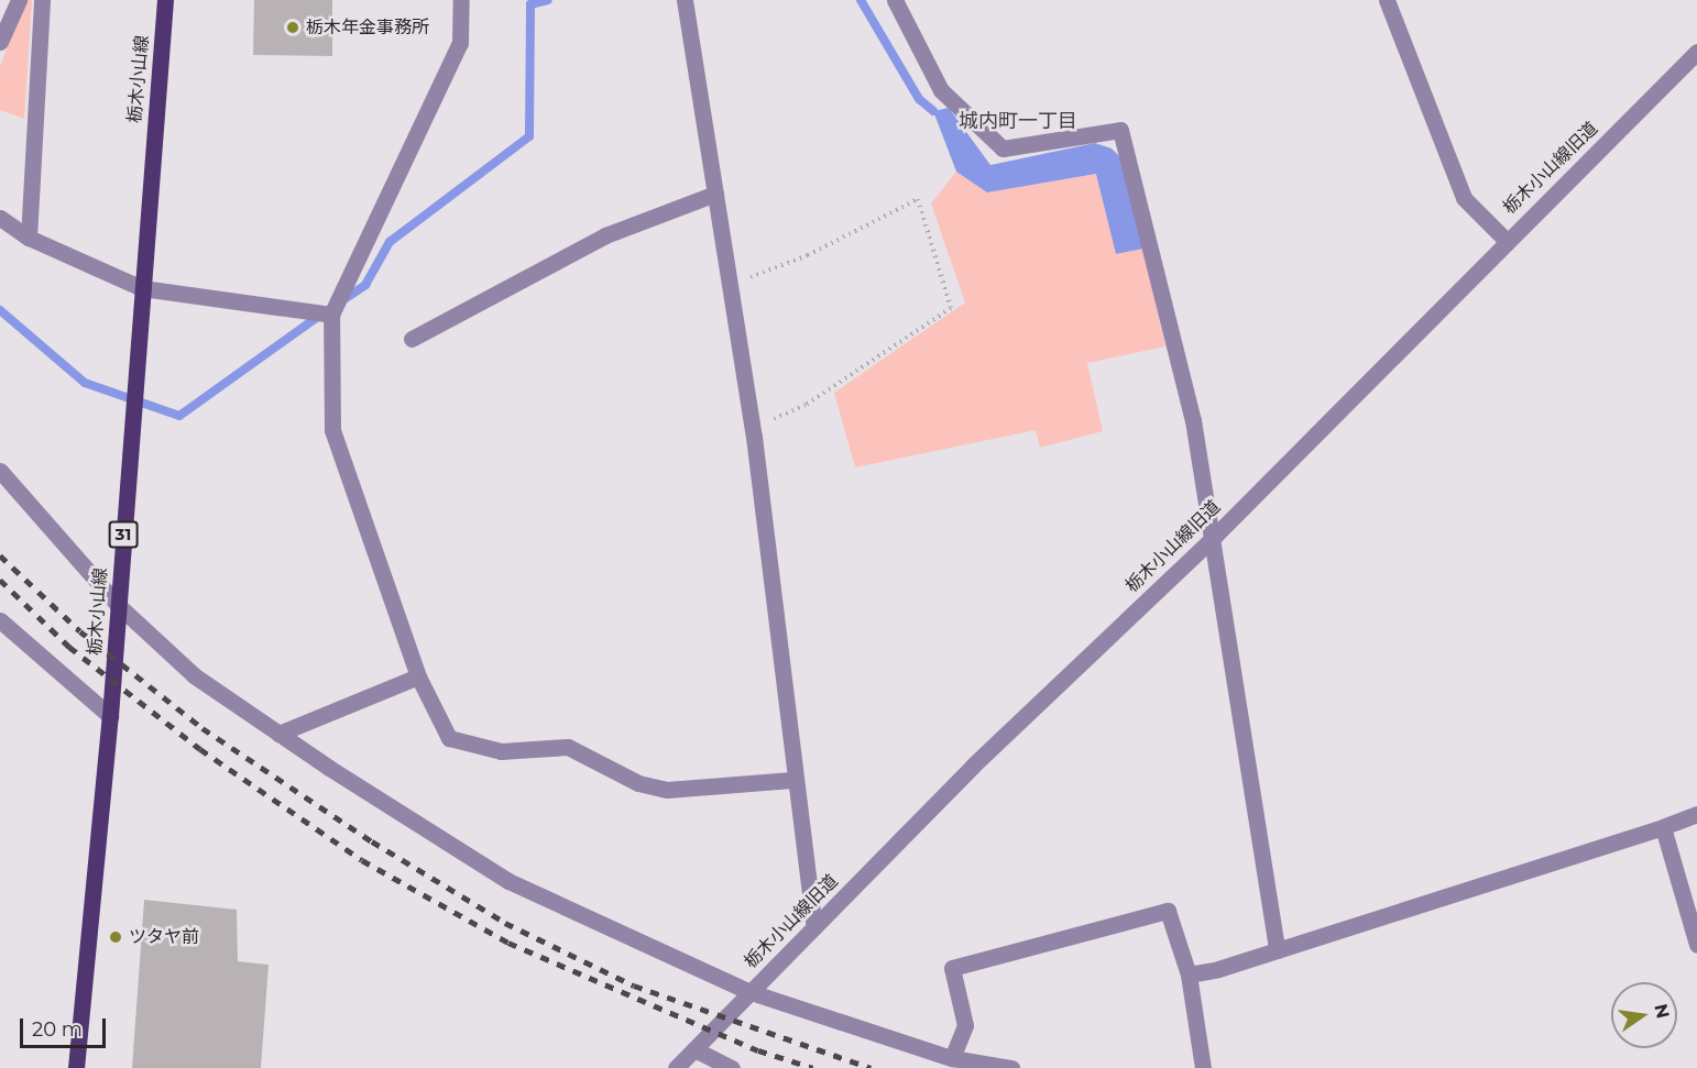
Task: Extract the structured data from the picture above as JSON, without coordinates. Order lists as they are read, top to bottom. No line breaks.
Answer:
{"streets":{"main road":["栃木小山線","31"],"street":["栃木小山線旧道"]},"districts":["城内町一丁目"],"places":["栃木年金事務所","ツタヤ前"],"scale_bar":"20 m","north":"right"}
